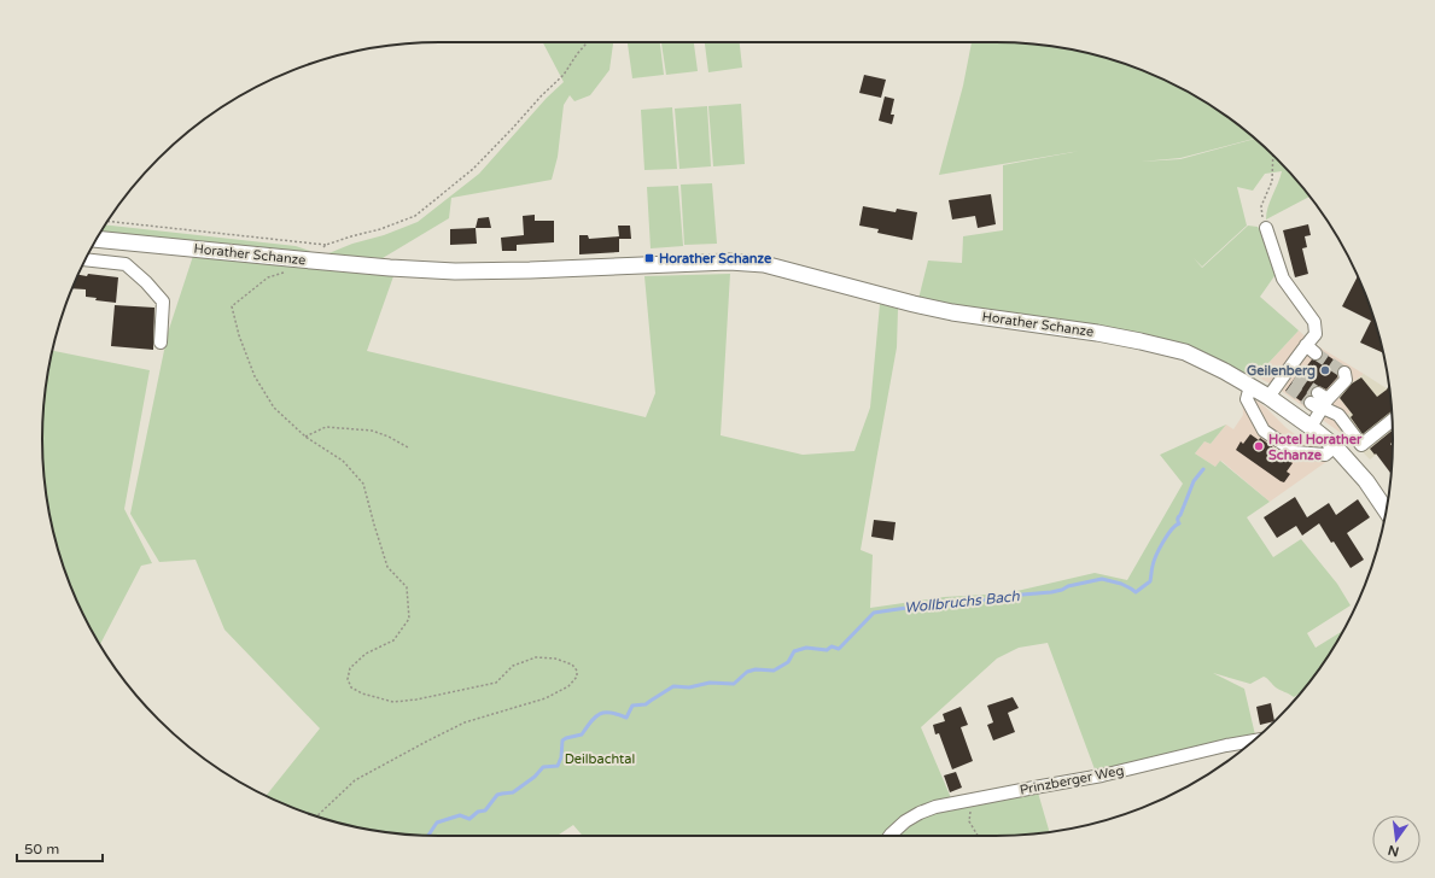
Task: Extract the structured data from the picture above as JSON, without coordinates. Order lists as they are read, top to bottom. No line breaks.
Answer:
{"streets":{"main road":["Horather Schanze"],"lane":["Prinzberger Weg"]},"water":["Wollbruchs Bach"],"parks":["Deilbachtal"],"places":{"transit":["Horather Schanze"],"other":["Geilenberg","Hotel Horather Schanze"]},"scale_bar":"50 m","north":"bottom"}
